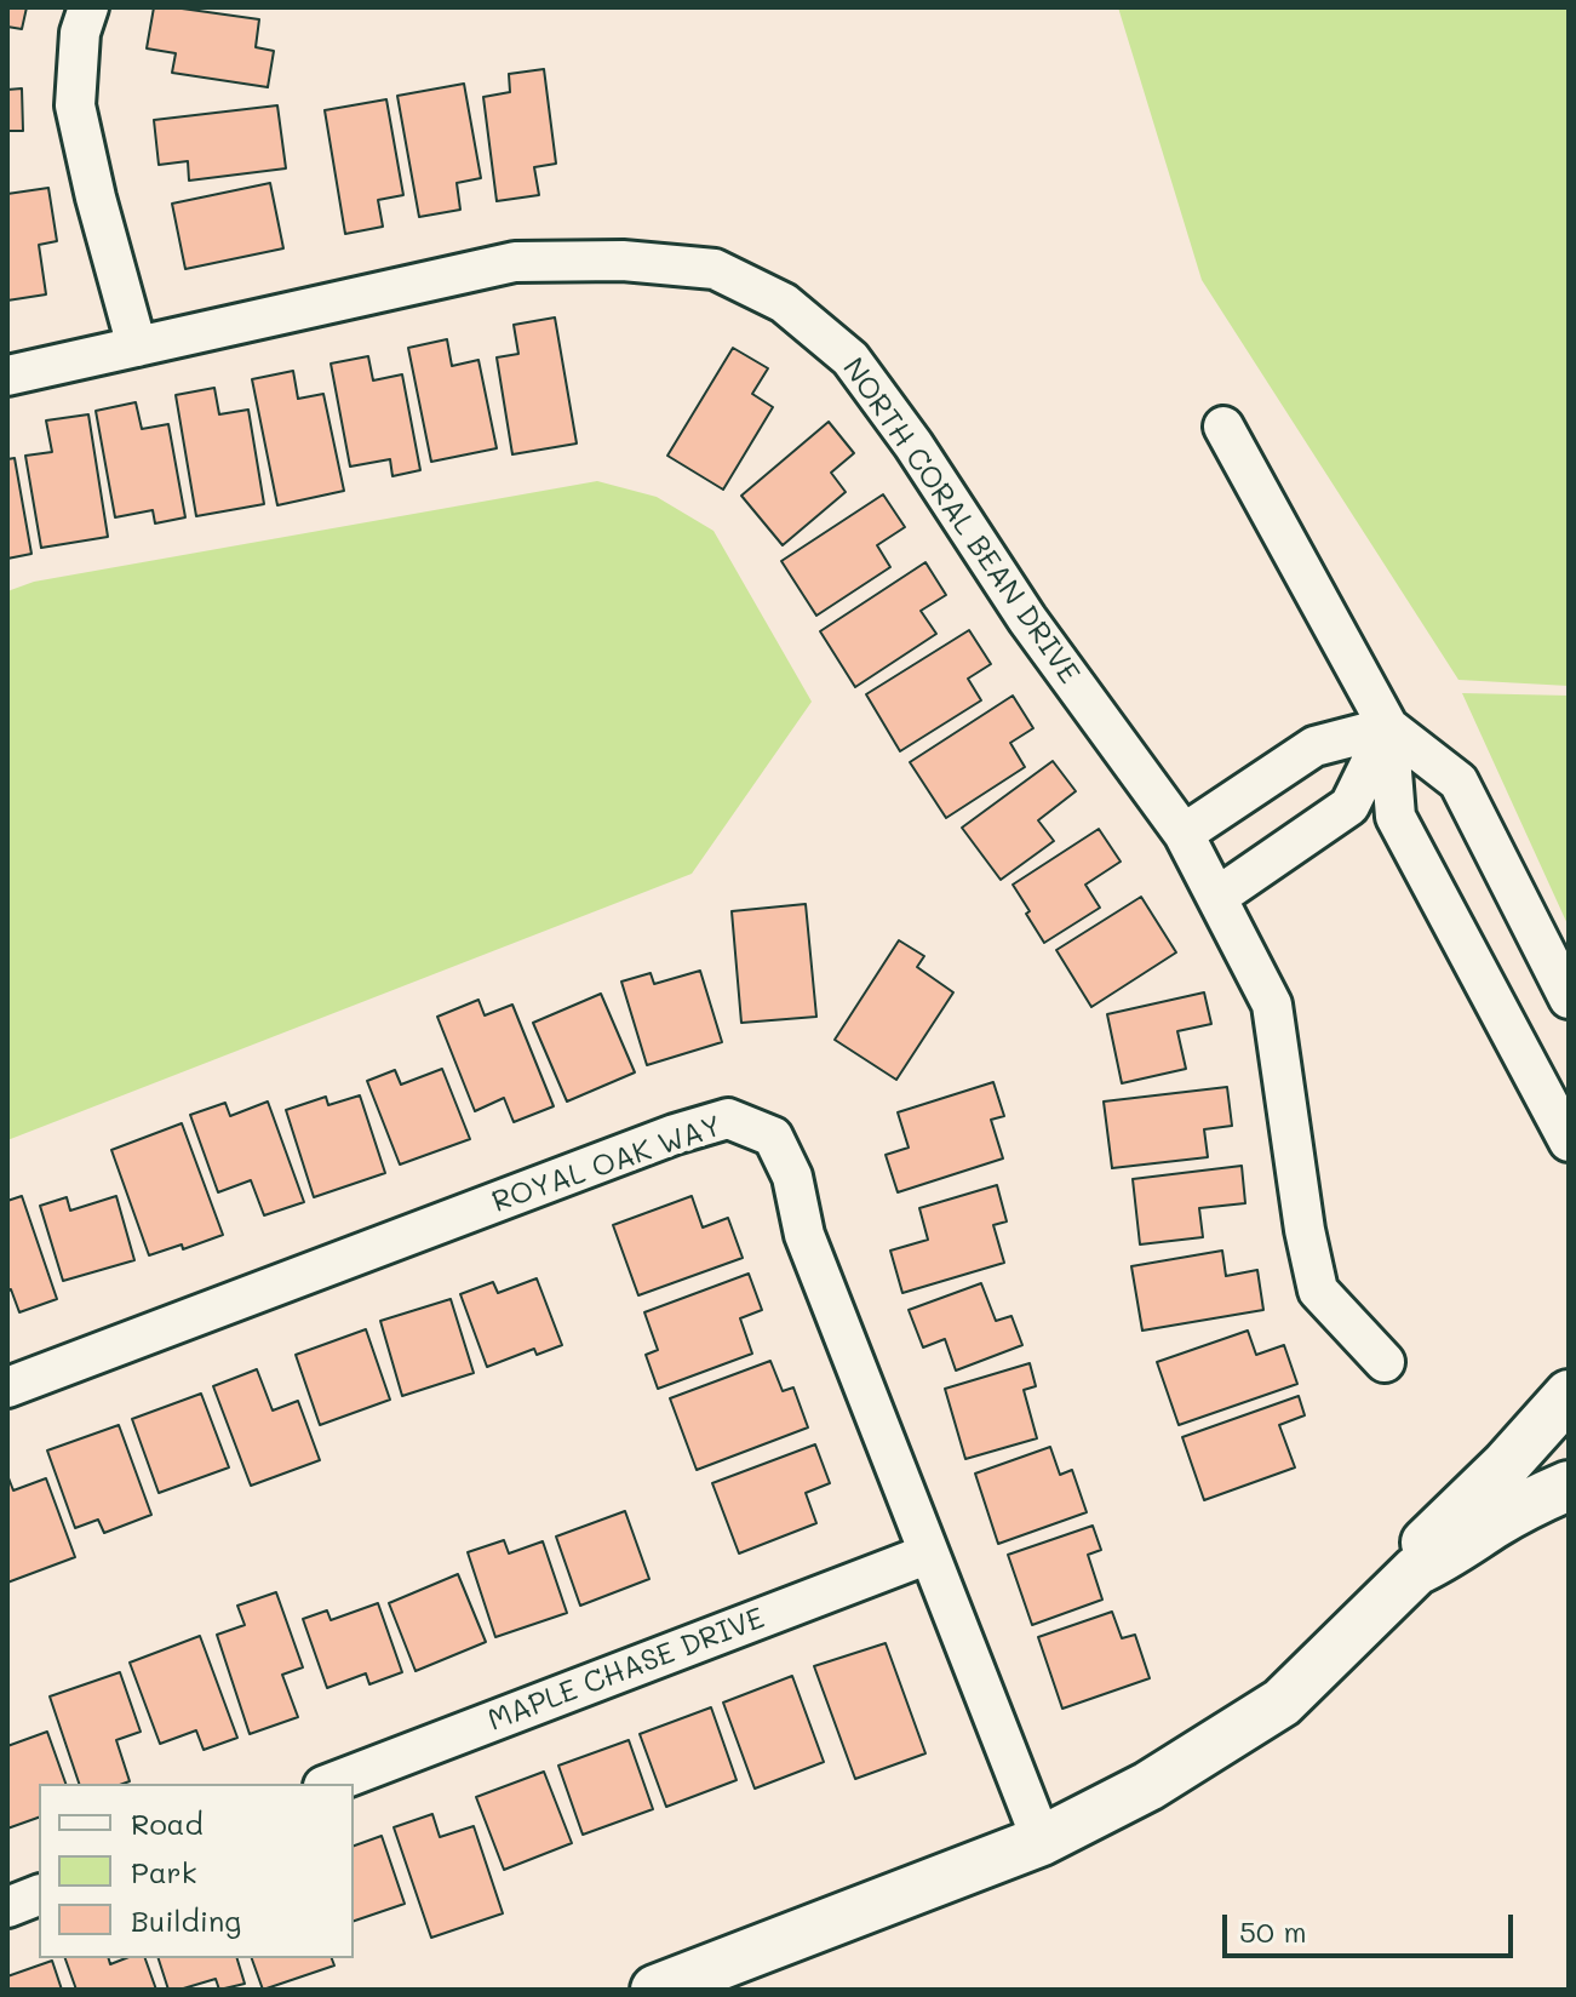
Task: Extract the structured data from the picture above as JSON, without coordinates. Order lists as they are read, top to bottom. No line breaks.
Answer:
{"streets":{"street":["NORTH CORAL BEAN DRIVE","ROYAL OAK WAY","MAPLE CHASE DRIVE"]},"crossings":[["ROYAL OAK WAY","MAPLE CHASE DRIVE"]],"legend":["Road","Park","Building"],"scale_bar":"50 m"}
